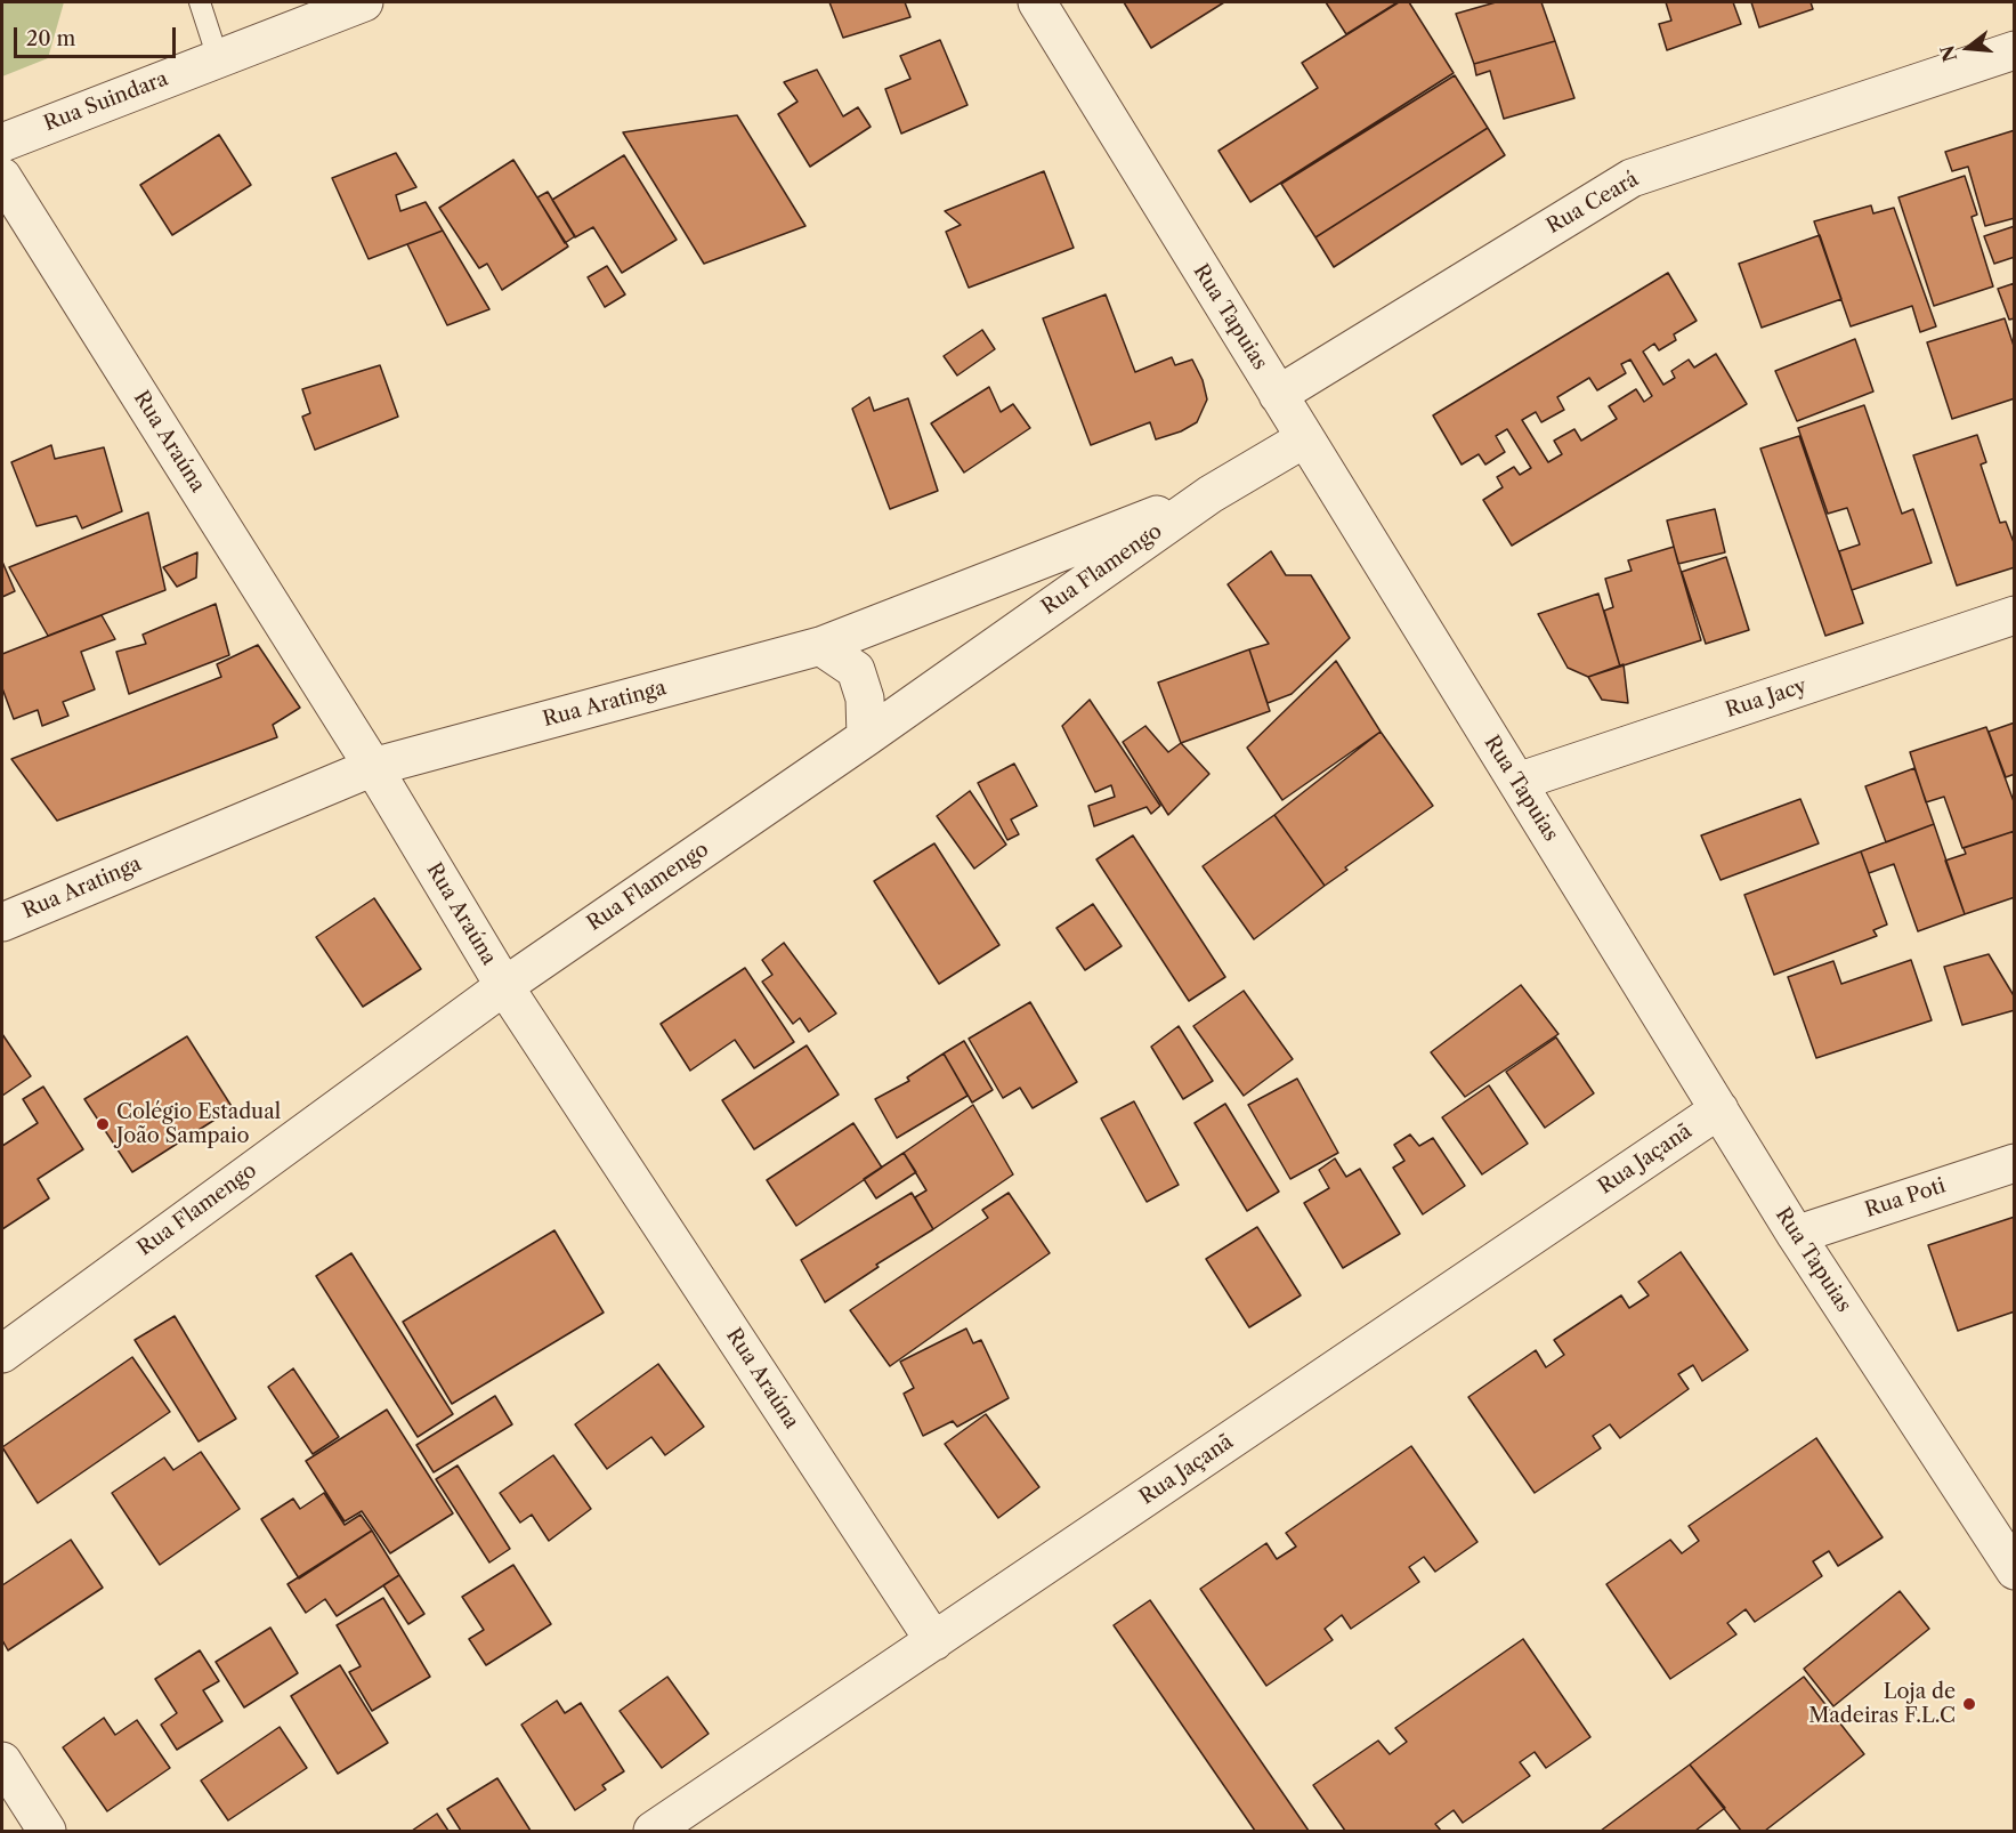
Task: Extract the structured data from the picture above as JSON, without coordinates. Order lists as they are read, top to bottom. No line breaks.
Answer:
{"streets":{"street":["Rua Suindara","Rua Ceará","Rua Tapuias","Rua Araúna","Rua Flamengo","Rua Jacy","Rua Aratinga","Rua Jaçanã","Rua Poti"]},"crossings":[["Rua Ceará","Rua Tapuias"],["Rua Tapuias","Rua Flamengo"],["Rua Tapuias","Rua Jacy"],["Rua Tapuias","Rua Jaçanã"],["Rua Tapuias","Rua Poti"],["Rua Araúna","Rua Flamengo"],["Rua Araúna","Rua Aratinga"],["Rua Araúna","Rua Jaçanã"],["Rua Flamengo","Rua Aratinga"]],"places":["Colégio Estadual João Sampaio","Loja de Madeiras F.L.C"],"scale_bar":"20 m","north":"left"}
